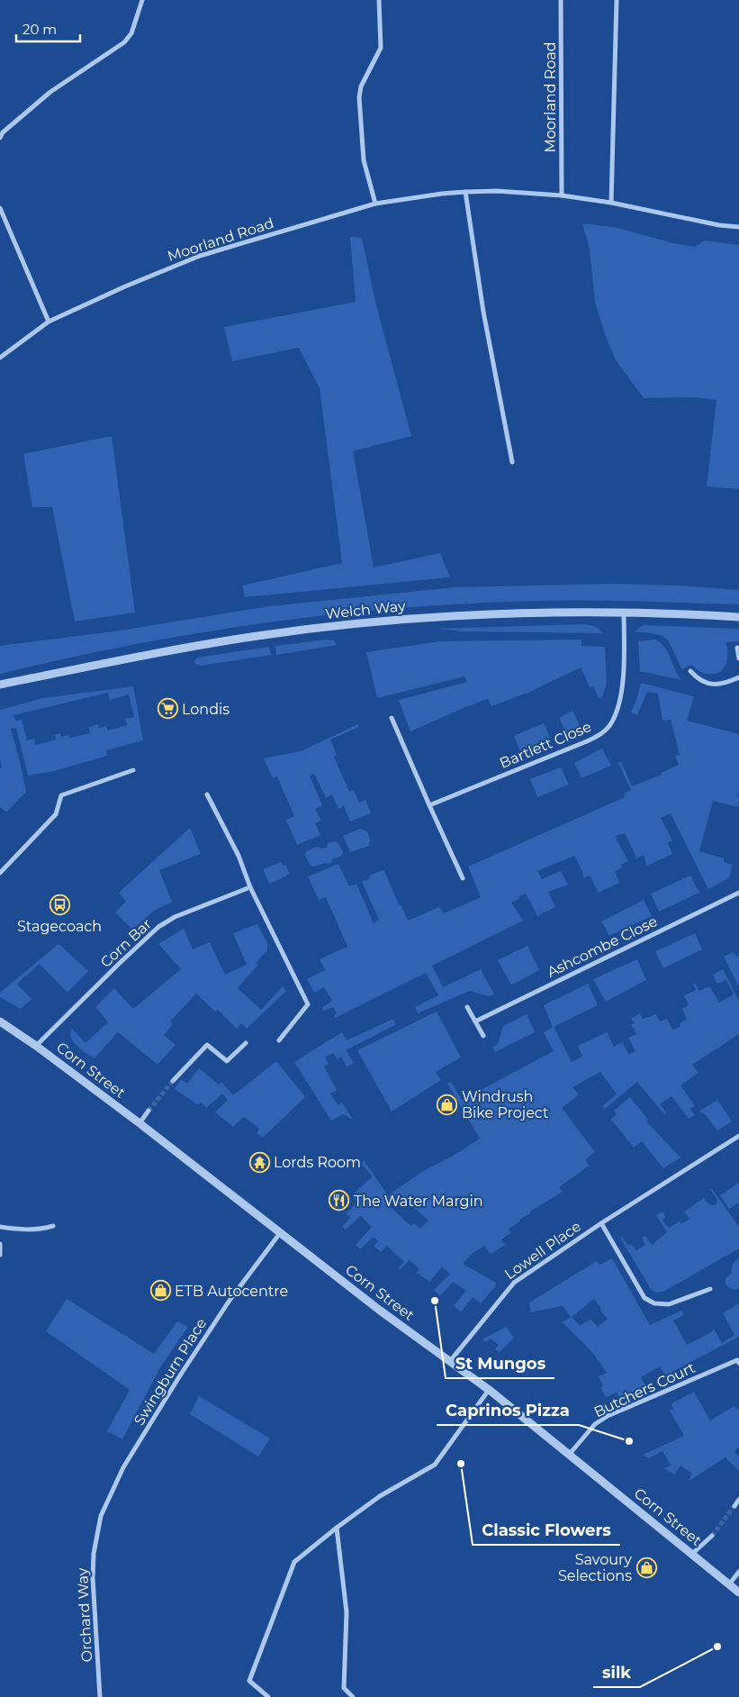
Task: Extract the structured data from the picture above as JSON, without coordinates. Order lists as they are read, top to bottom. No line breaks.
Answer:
{"streets":{"street":["Moorland Road","Welch Way","Bartlett Close","Corn Bar","Ashcombe Close","Corn Street","Lowell Place","Swingburn Place","Butchers Court","Orchard Way"]},"crossings":[["Welch Way","Bartlett Close"],["Corn Bar","Corn Street"],["Corn Street","Lowell Place"],["Corn Street","Swingburn Place"],["Corn Street","Butchers Court"],["Swingburn Place","Orchard Way"]],"places":{"supermarket":["Londis"],"bus stop":["Stagecoach"],"shop":["Windrush Bike Project","ETB Autocentre","Savoury Selections"],"temple":["Lords Room"],"restaurant":["The Water Margin"],"other":["St Mungos","Caprinos Pizza","Classic Flowers","silk"]},"scale_bar":"20 m"}
